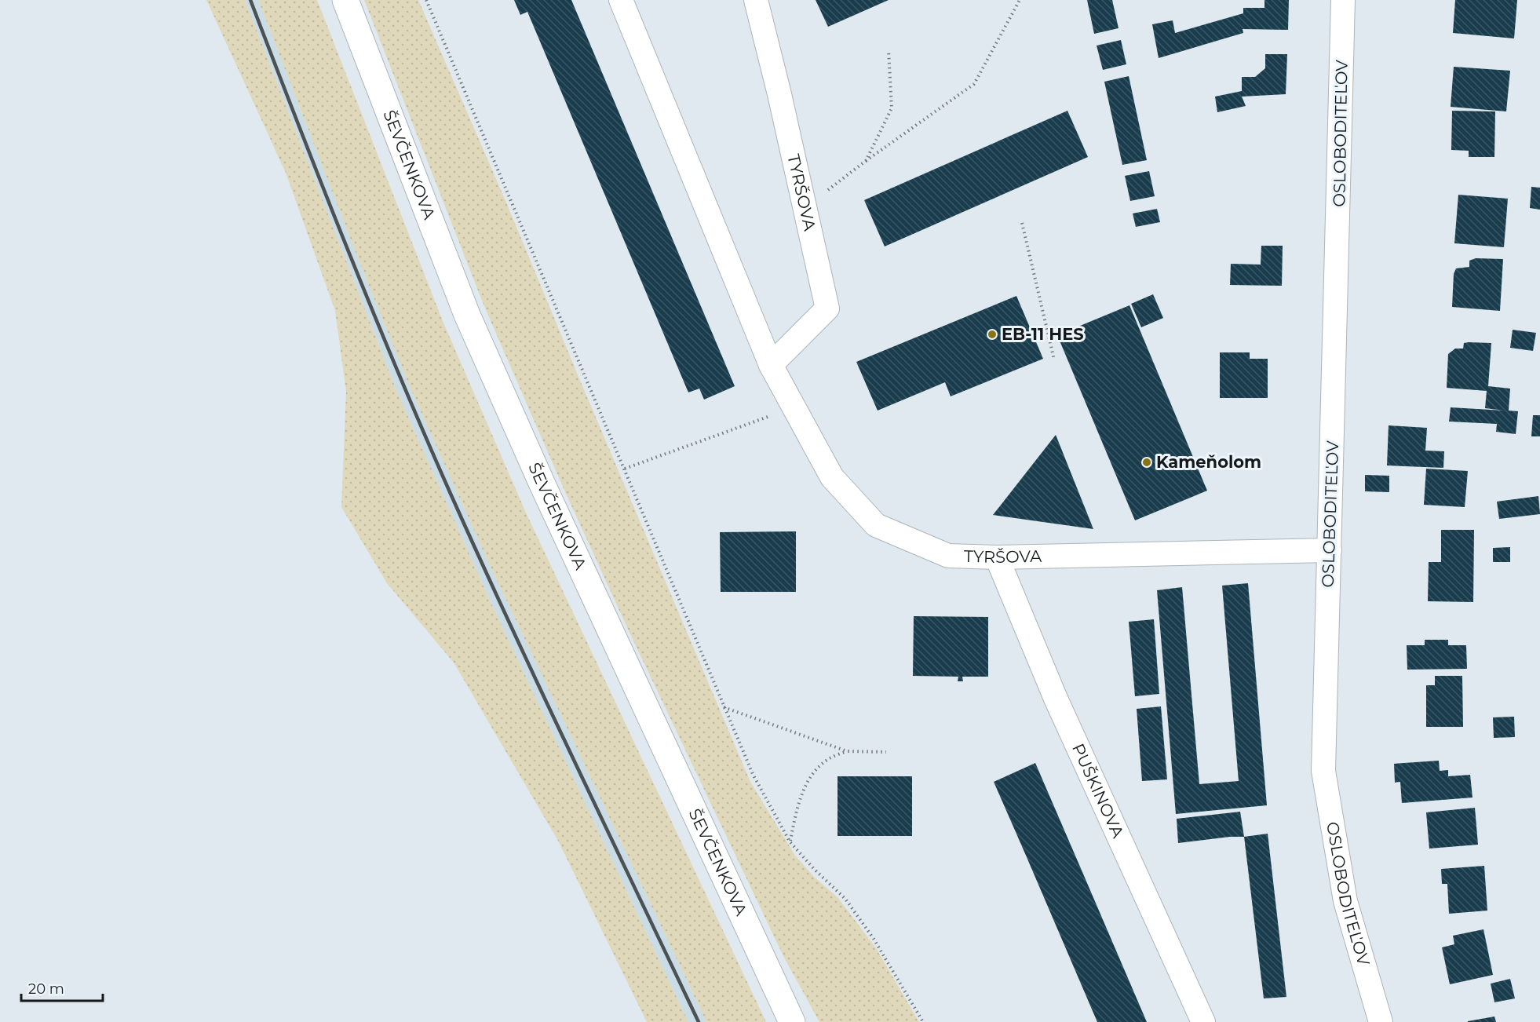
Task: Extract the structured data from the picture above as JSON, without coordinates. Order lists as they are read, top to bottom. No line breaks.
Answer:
{"streets":{"main road":["ŠEVČENKOVA"],"street":["OSLOBODITEĽOV","TYRŠOVA","PUŠKINOVA"]},"crossings":[["OSLOBODITEĽOV","TYRŠOVA"],["TYRŠOVA","PUŠKINOVA"]],"places":["EB-11 HES","Kameňolom"],"scale_bar":"20 m"}
